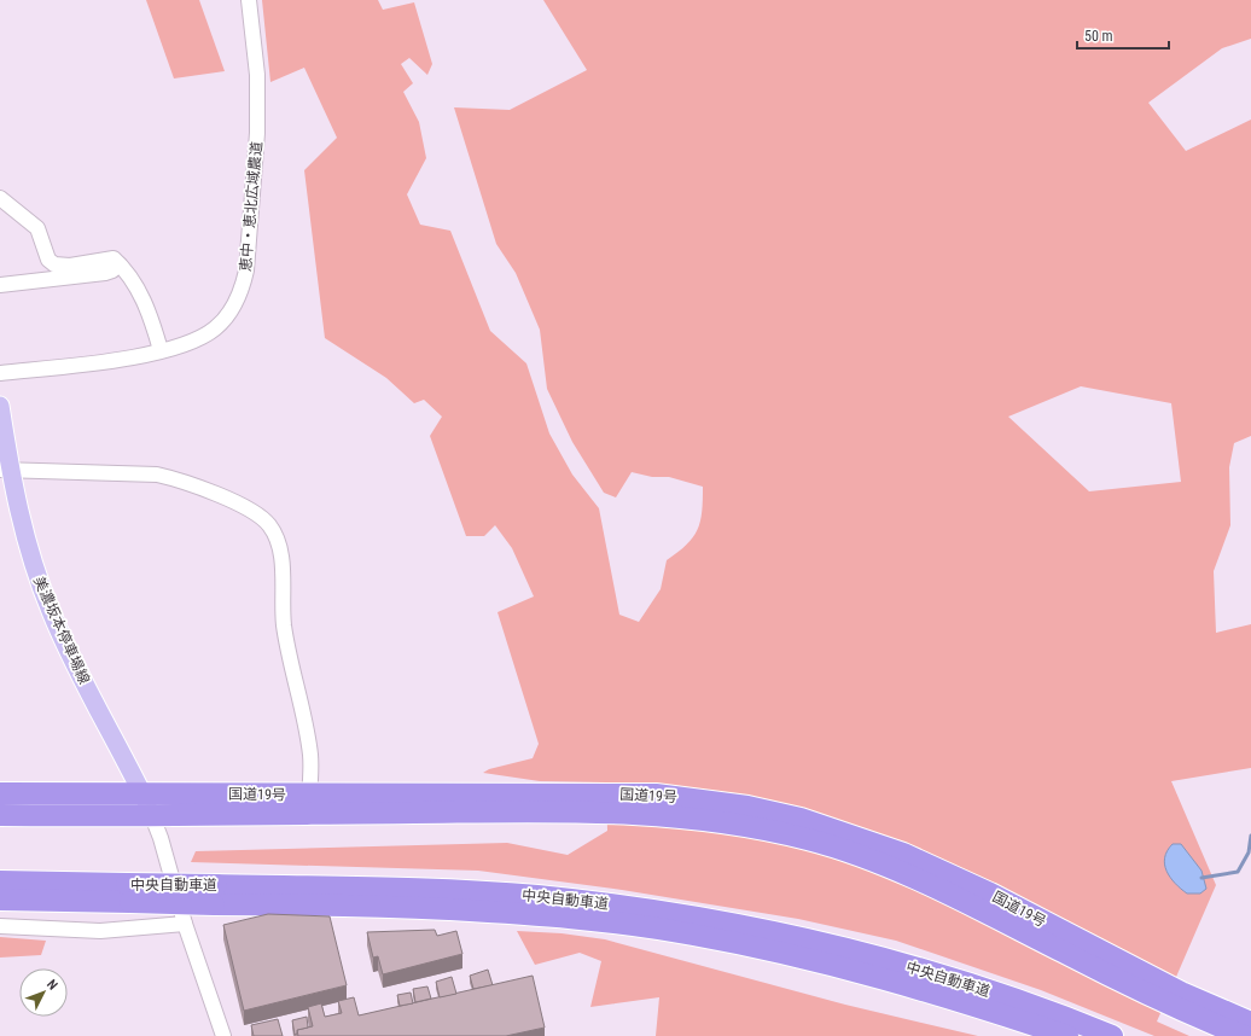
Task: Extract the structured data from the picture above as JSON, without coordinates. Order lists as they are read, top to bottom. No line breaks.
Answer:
{"streets":{"highway":["国道19号","中央自動車道"],"main road":["美濃坂本停車場線"],"street":["恵中・恵北広域農道"]},"crossings":[["美濃坂本停車場線","国道19号"]],"scale_bar":"50 m","north":"top right"}
